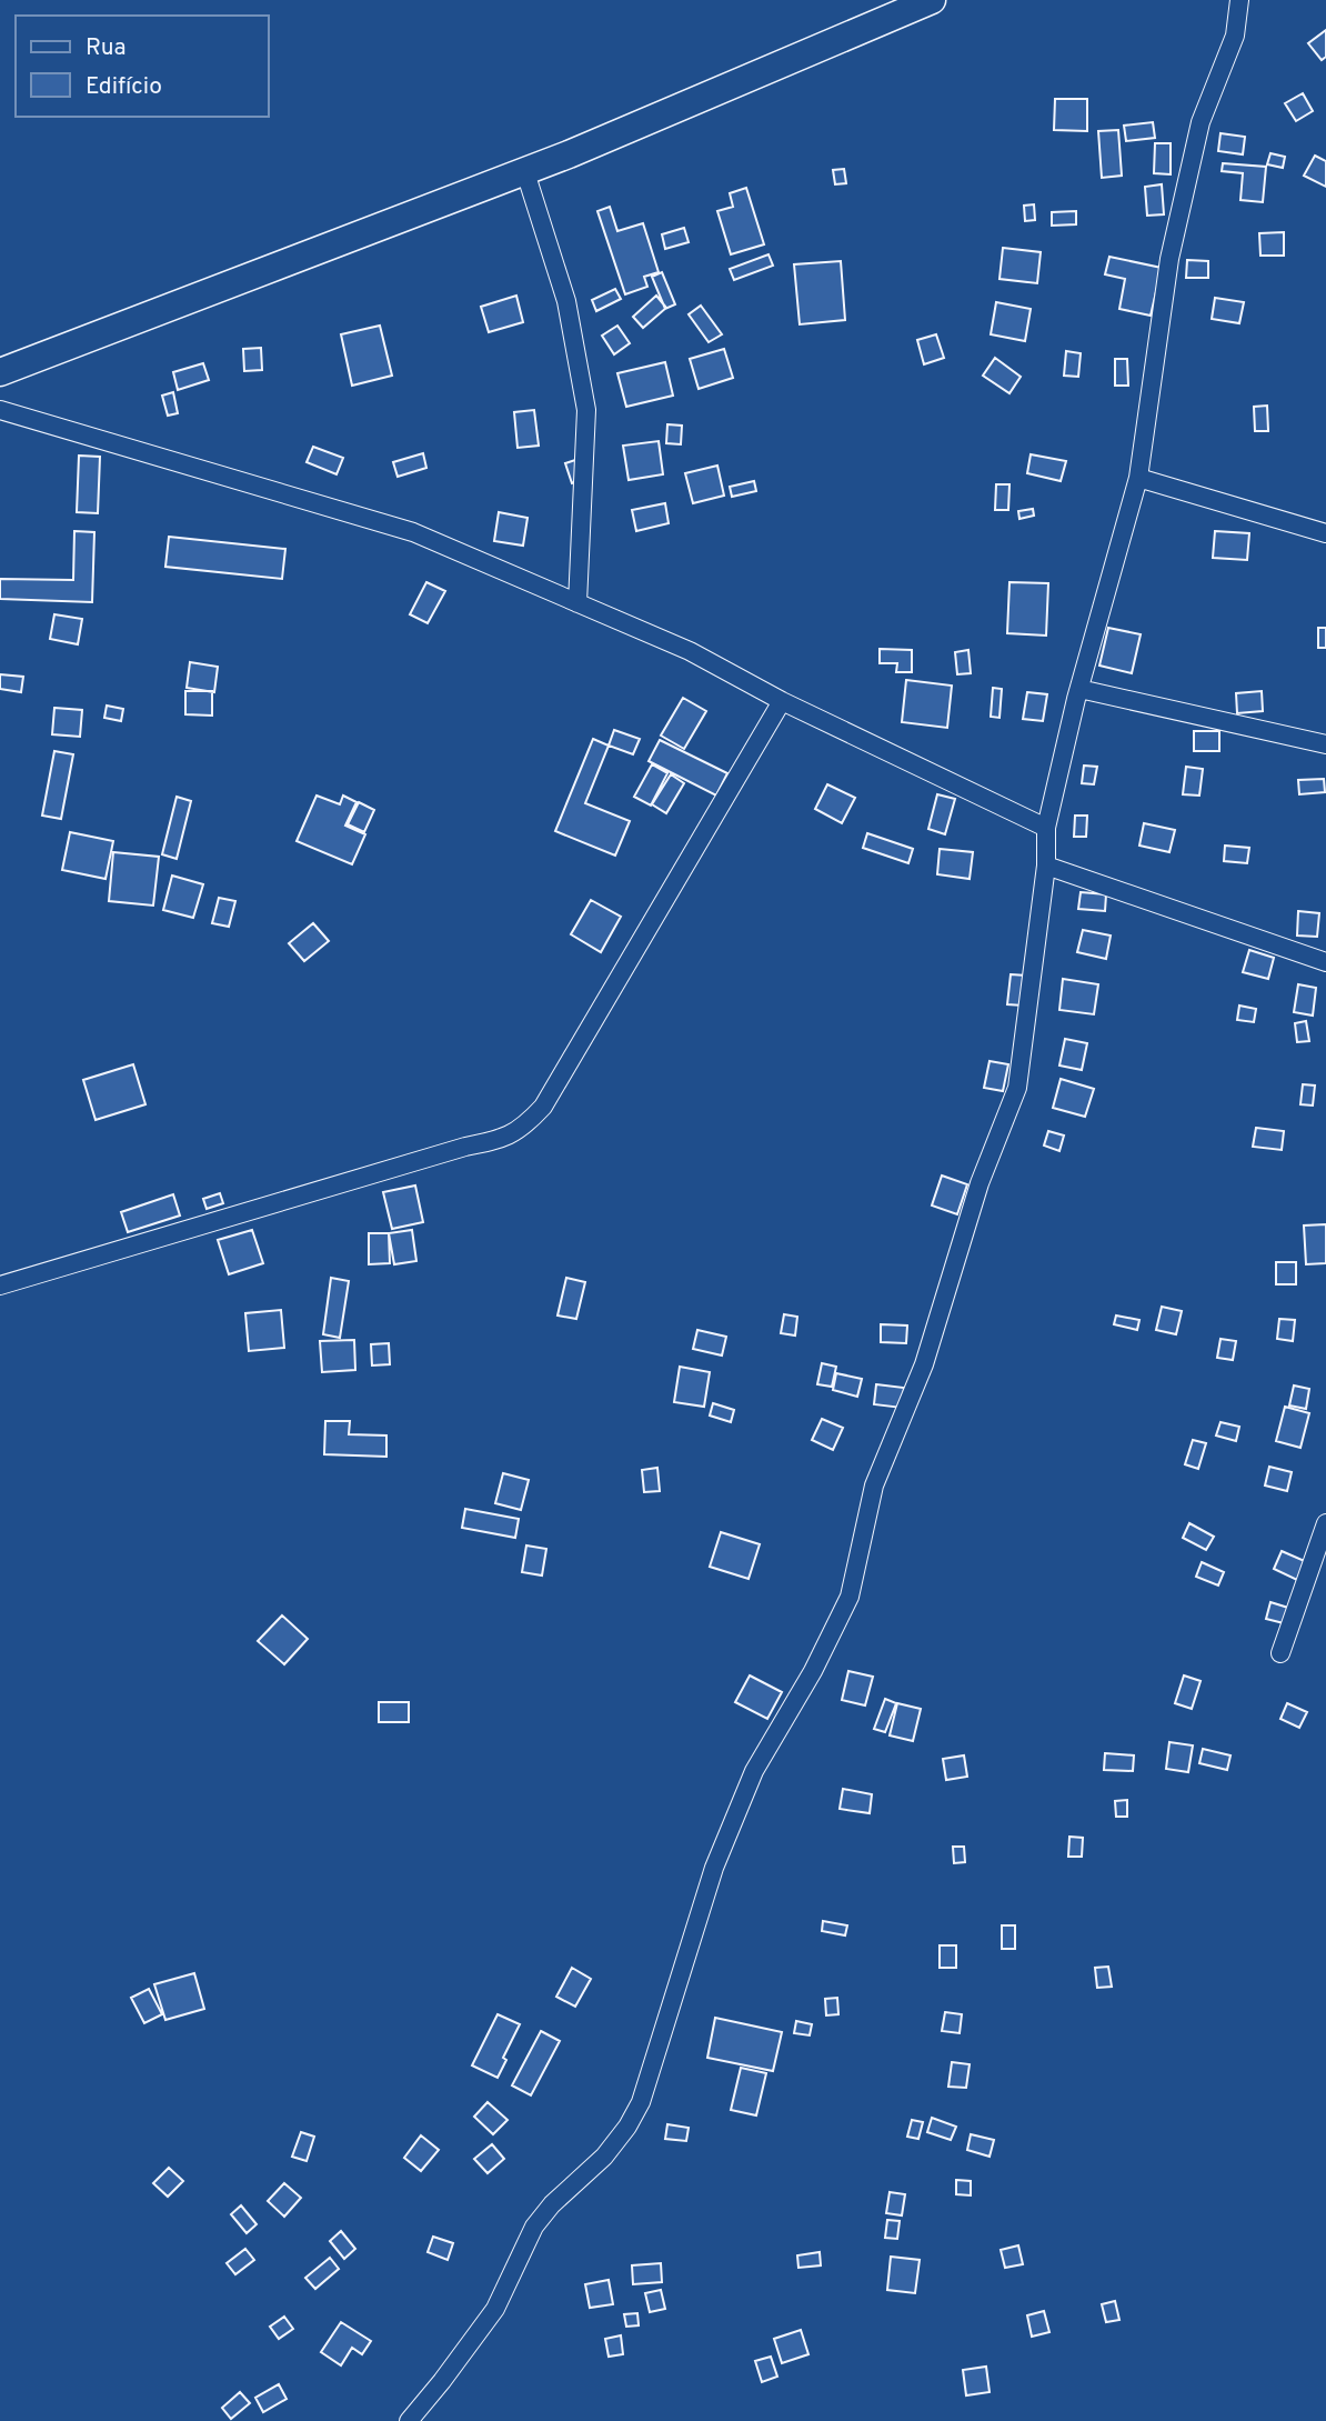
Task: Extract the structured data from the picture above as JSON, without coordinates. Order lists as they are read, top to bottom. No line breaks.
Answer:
{"legend":["Rua","Edifício"]}
